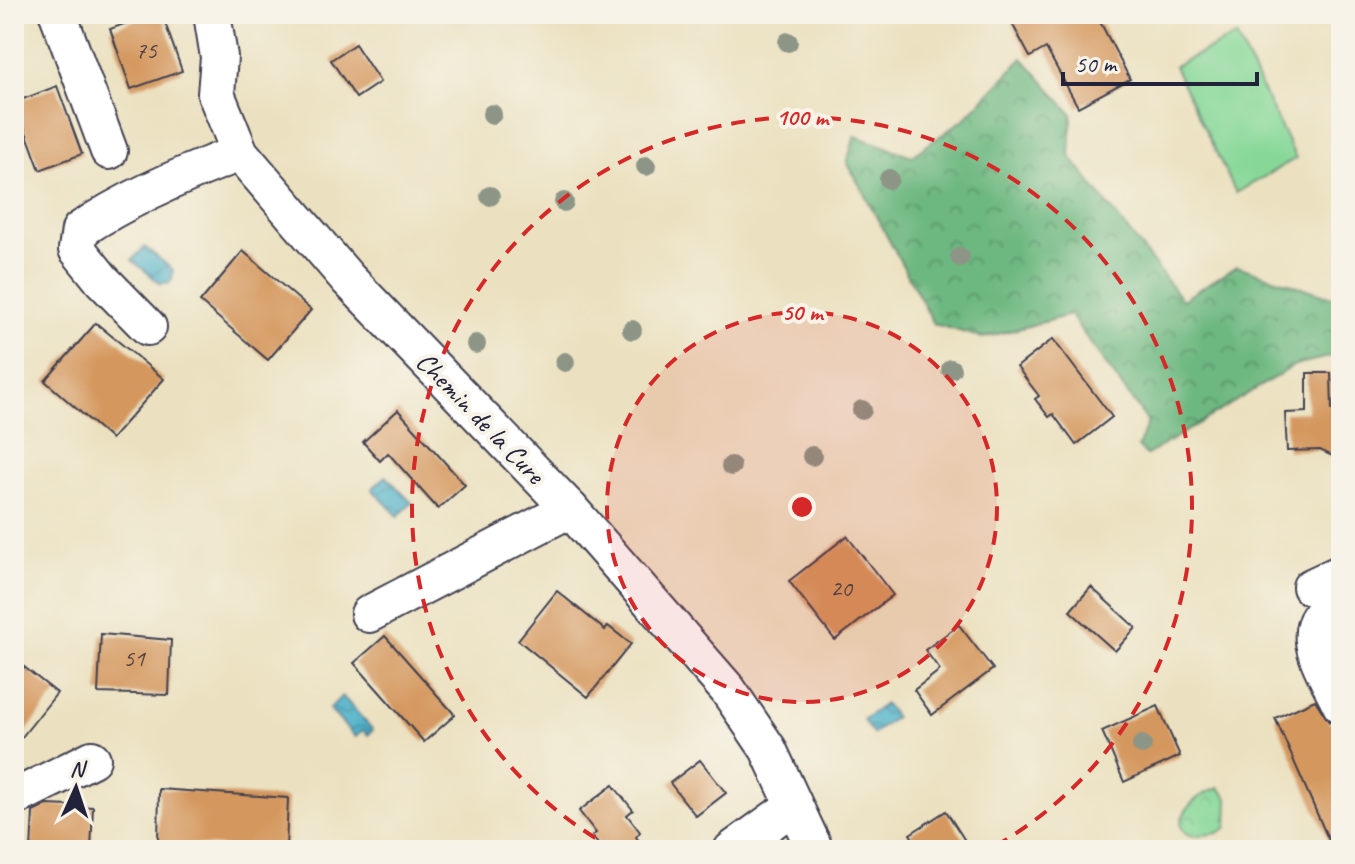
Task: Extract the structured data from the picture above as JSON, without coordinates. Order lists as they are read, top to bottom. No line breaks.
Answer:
{"streets":{"street":["Chemin de la Cure"]},"house_numbers":["75","20","51"],"scale_bar":"50 m","north":"top","rings":["100 m","50 m"]}
